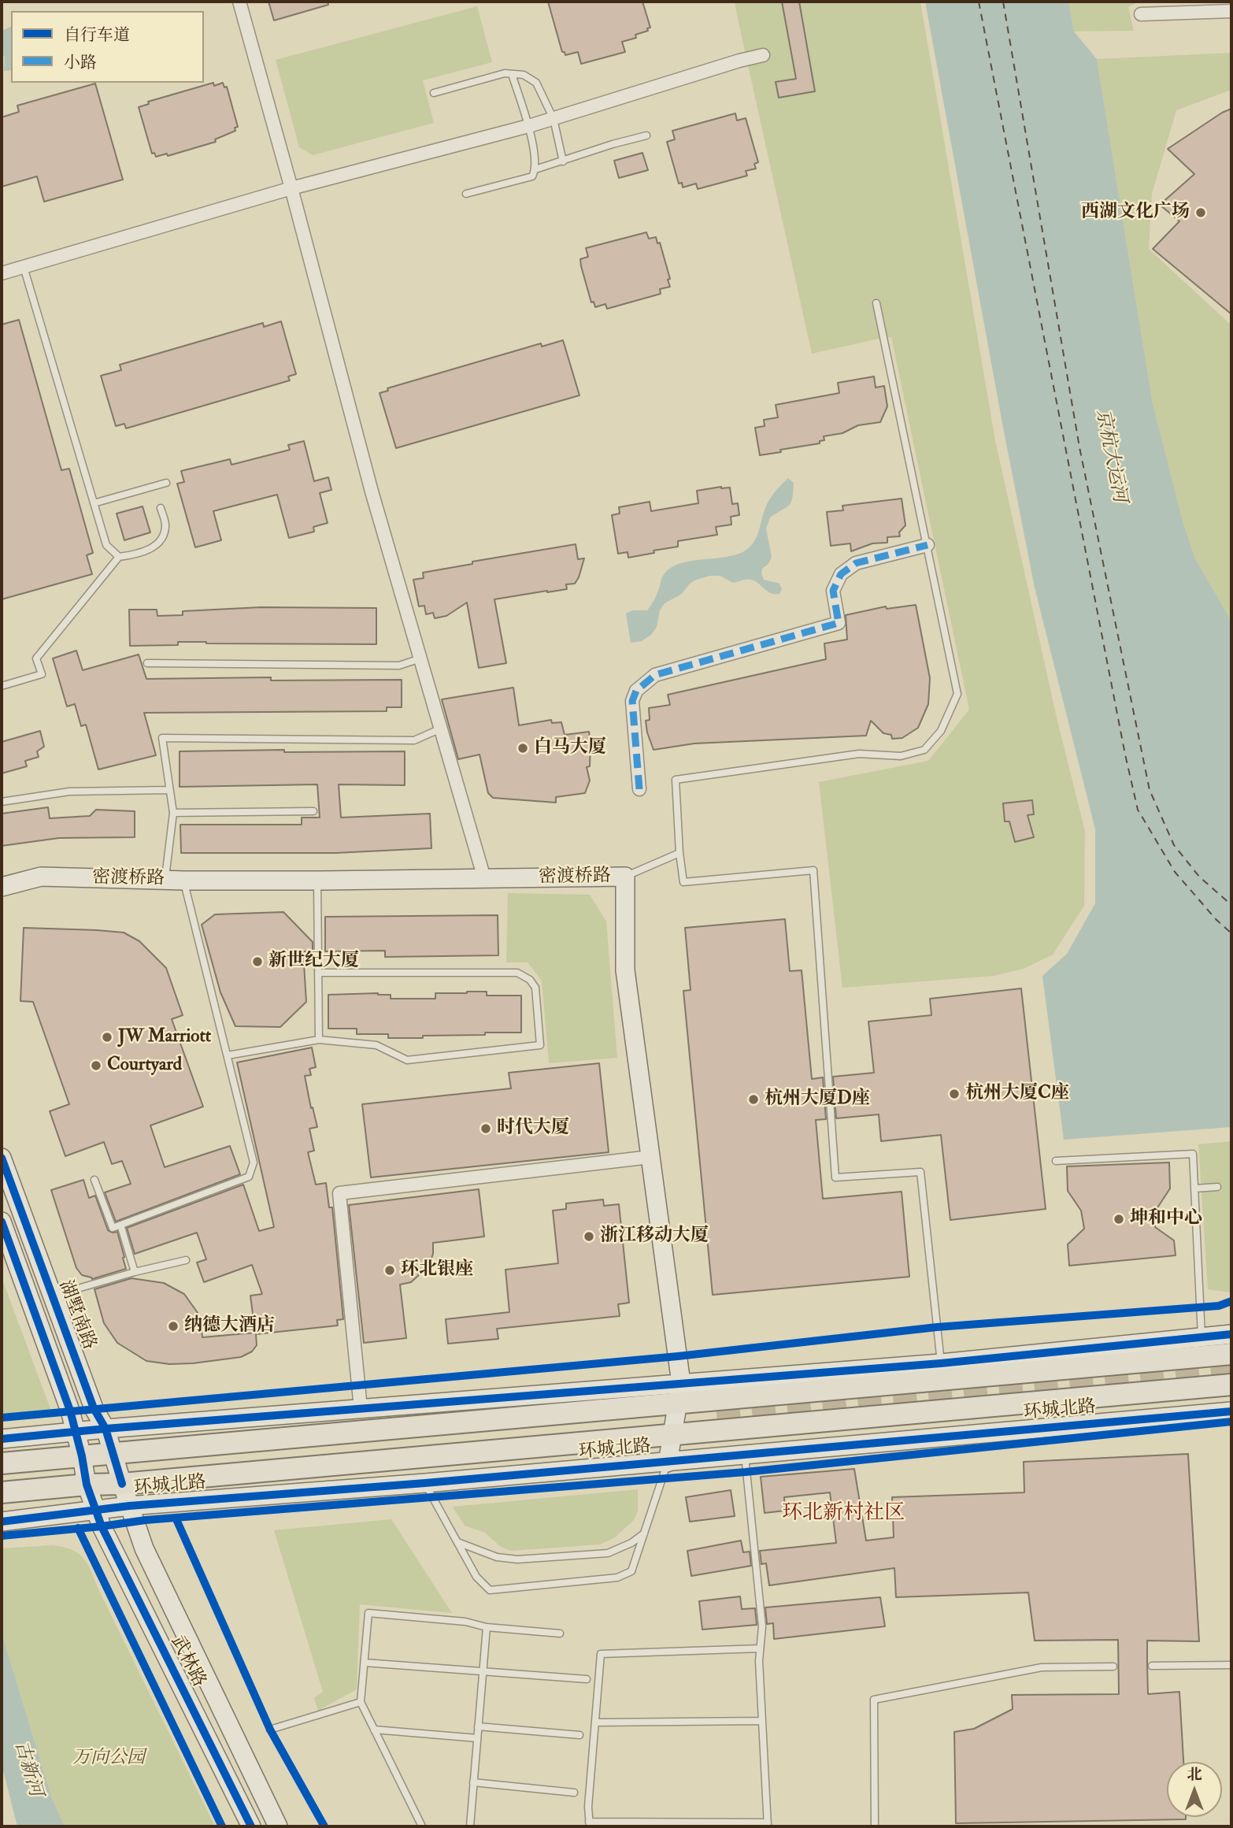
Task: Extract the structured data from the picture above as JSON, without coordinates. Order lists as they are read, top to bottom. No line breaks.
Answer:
{"streets":{"main road":["密渡桥路","湖墅南路","环城北路","武林路"]},"crossings":[["密渡桥路","环城北路"],["湖墅南路","环城北路"],["湖墅南路","武林路"],["环城北路","武林路"]],"districts":["环北新村社区"],"water":["京杭大运河","古新河"],"parks":["万向公园"],"places":["西湖文化广场","白马大厦","新世纪大厦","JW Marriott","Courtyard","杭州大厦C座","杭州大厦D座","时代大厦","坤和中心","浙江移动大厦","环北银座","纳德大酒店"],"legend":["自行车道","小路"],"north":"top"}
